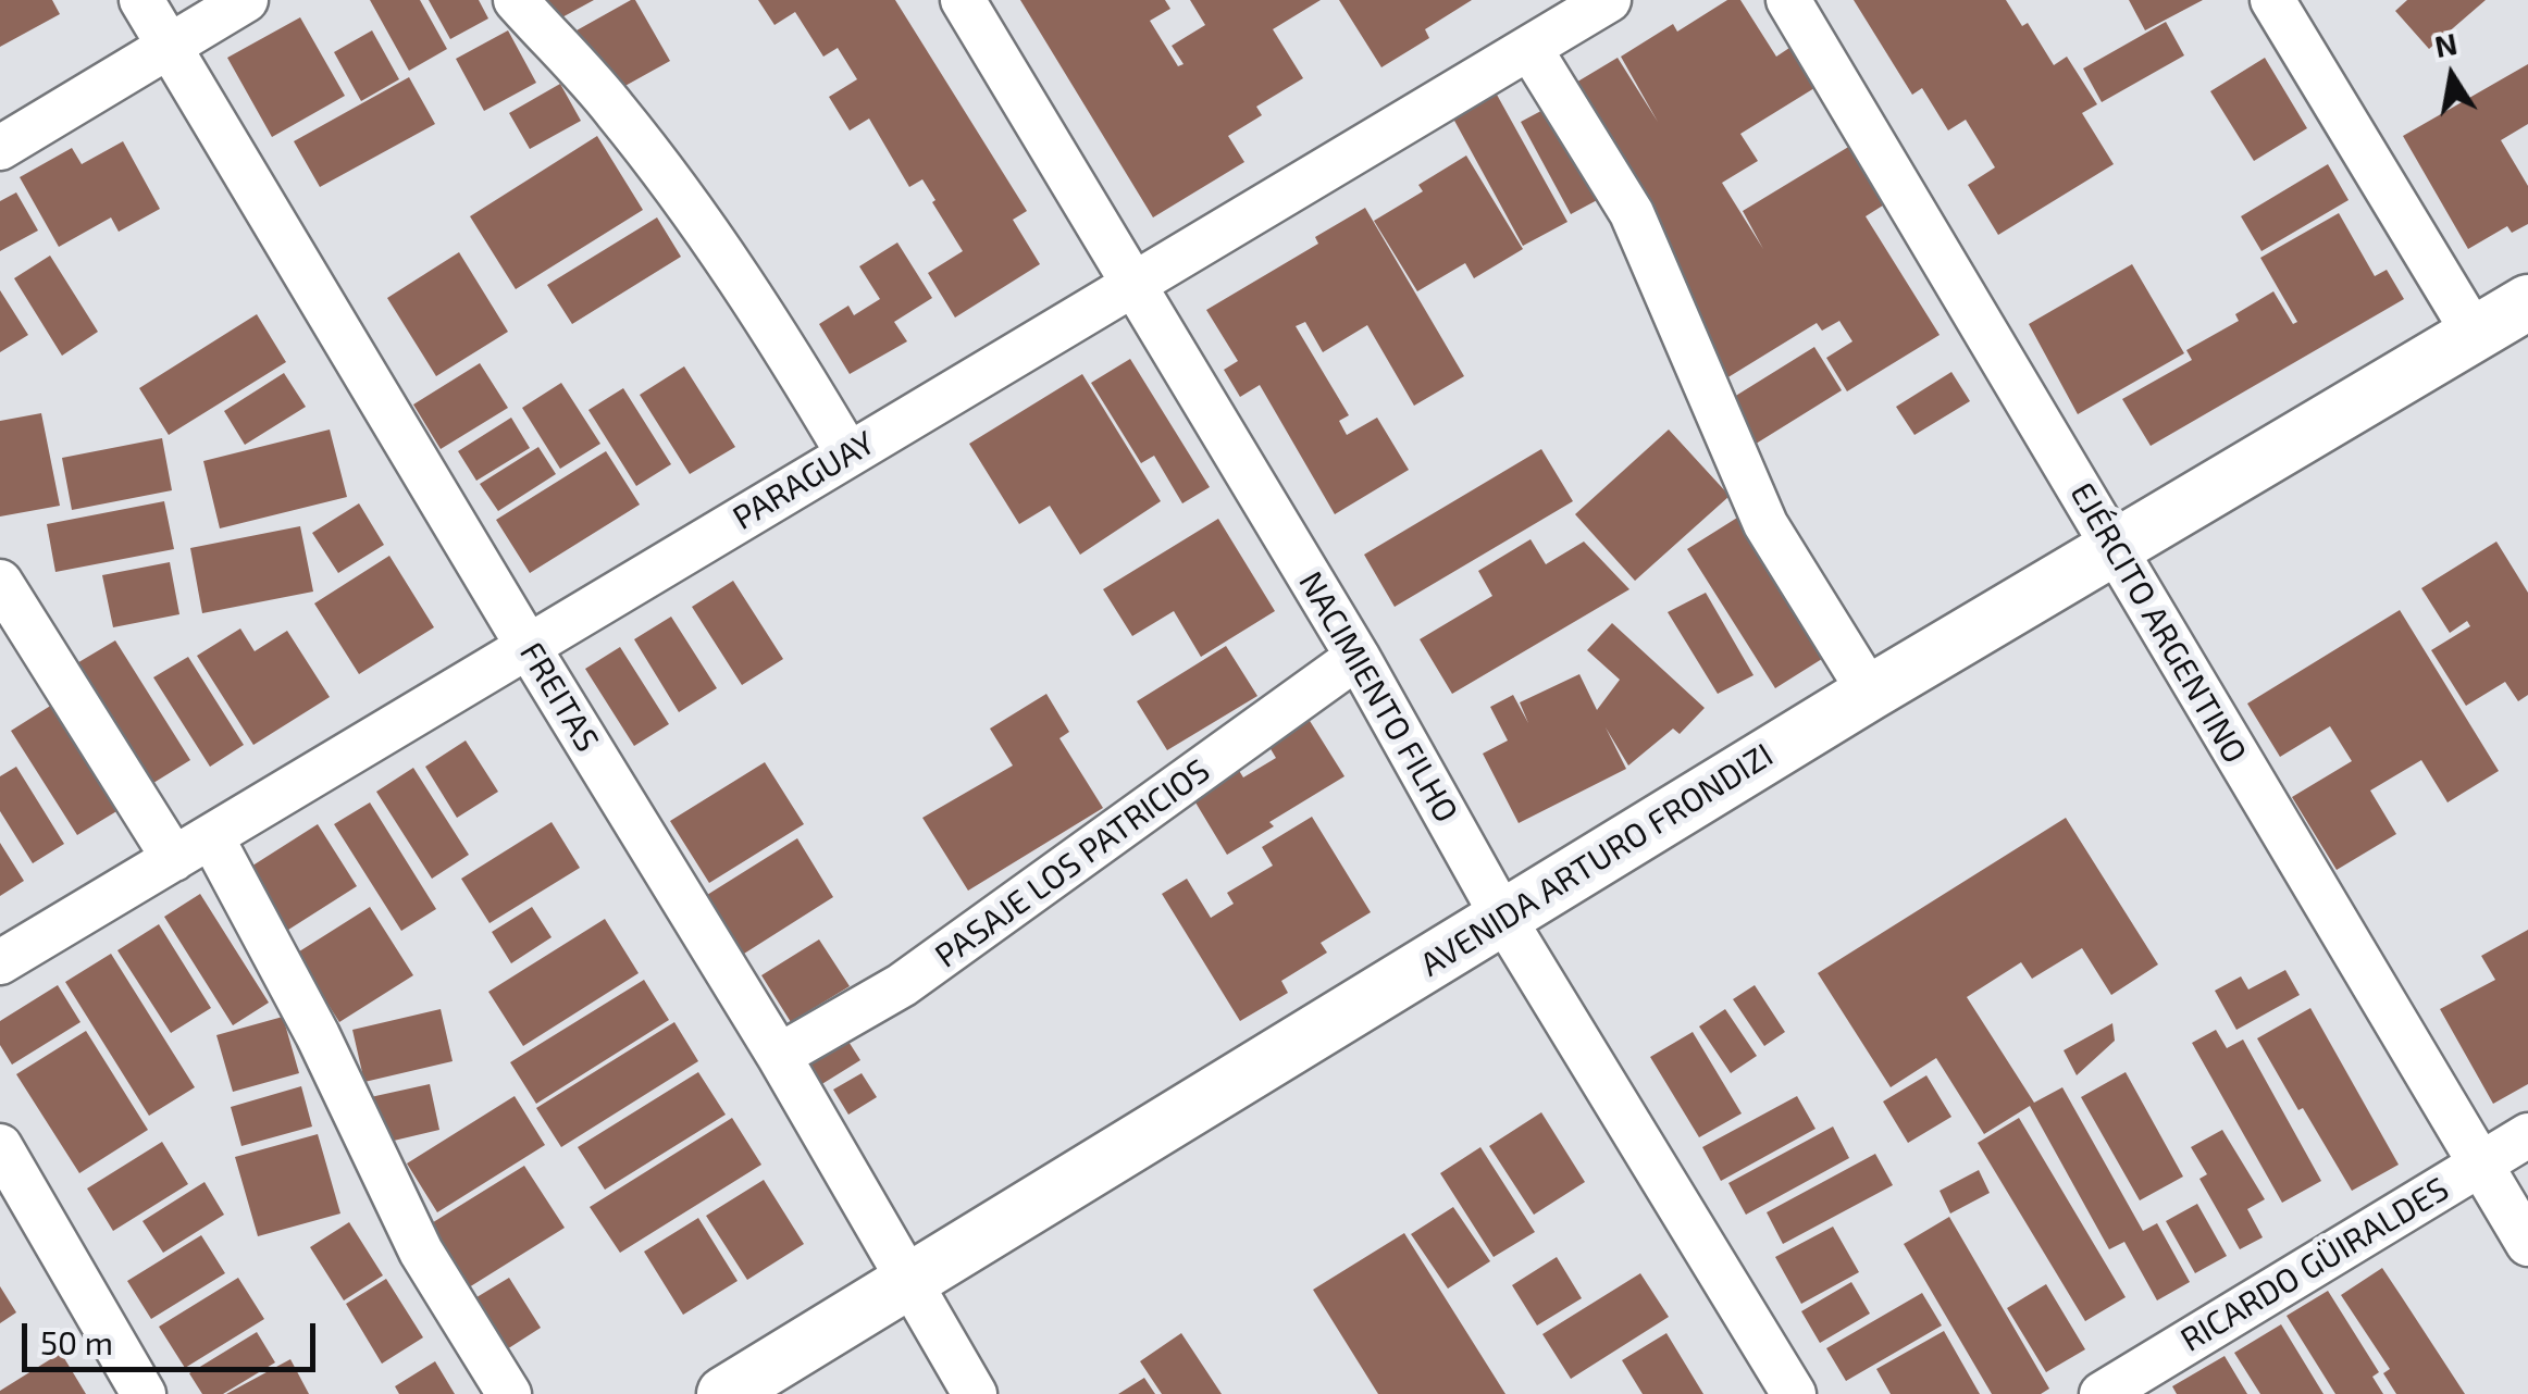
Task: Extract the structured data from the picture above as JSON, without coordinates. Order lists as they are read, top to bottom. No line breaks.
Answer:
{"streets":{"main road":["AVENIDA ARTURO FRONDIZI"],"street":["PARAGUAY","EJÉRCITO ARGENTINO","FREITAS","NACIMIENTO FILHO","PASAJE LOS PATRICIOS","RICARDO GÜIRALDES"]},"crossings":[["PARAGUAY","FREITAS"],["PARAGUAY","NACIMIENTO FILHO"],["EJÉRCITO ARGENTINO","AVENIDA ARTURO FRONDIZI"],["EJÉRCITO ARGENTINO","RICARDO GÜIRALDES"],["FREITAS","AVENIDA ARTURO FRONDIZI"],["FREITAS","PASAJE LOS PATRICIOS"],["NACIMIENTO FILHO","AVENIDA ARTURO FRONDIZI"],["NACIMIENTO FILHO","PASAJE LOS PATRICIOS"]],"scale_bar":"50 m","north":"top"}
